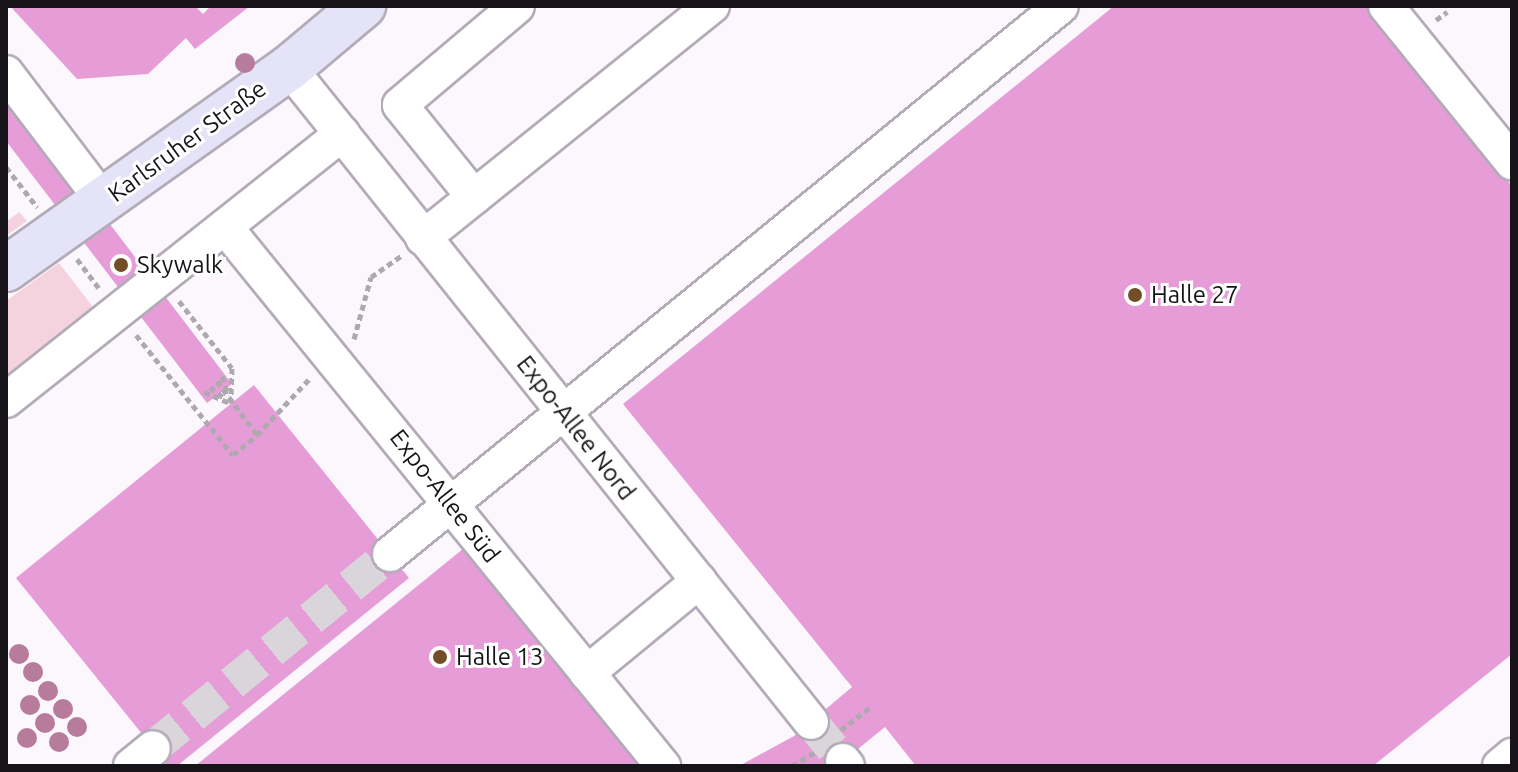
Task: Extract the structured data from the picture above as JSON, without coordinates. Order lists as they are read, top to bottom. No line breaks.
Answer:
{"streets":{"main road":["Karlsruher Straße"],"street":["Expo-Allee Nord","Expo-Allee Süd"]},"crossings":[["Karlsruher Straße","Expo-Allee Nord"]],"places":["Skywalk","Halle 27","Halle 13"]}
